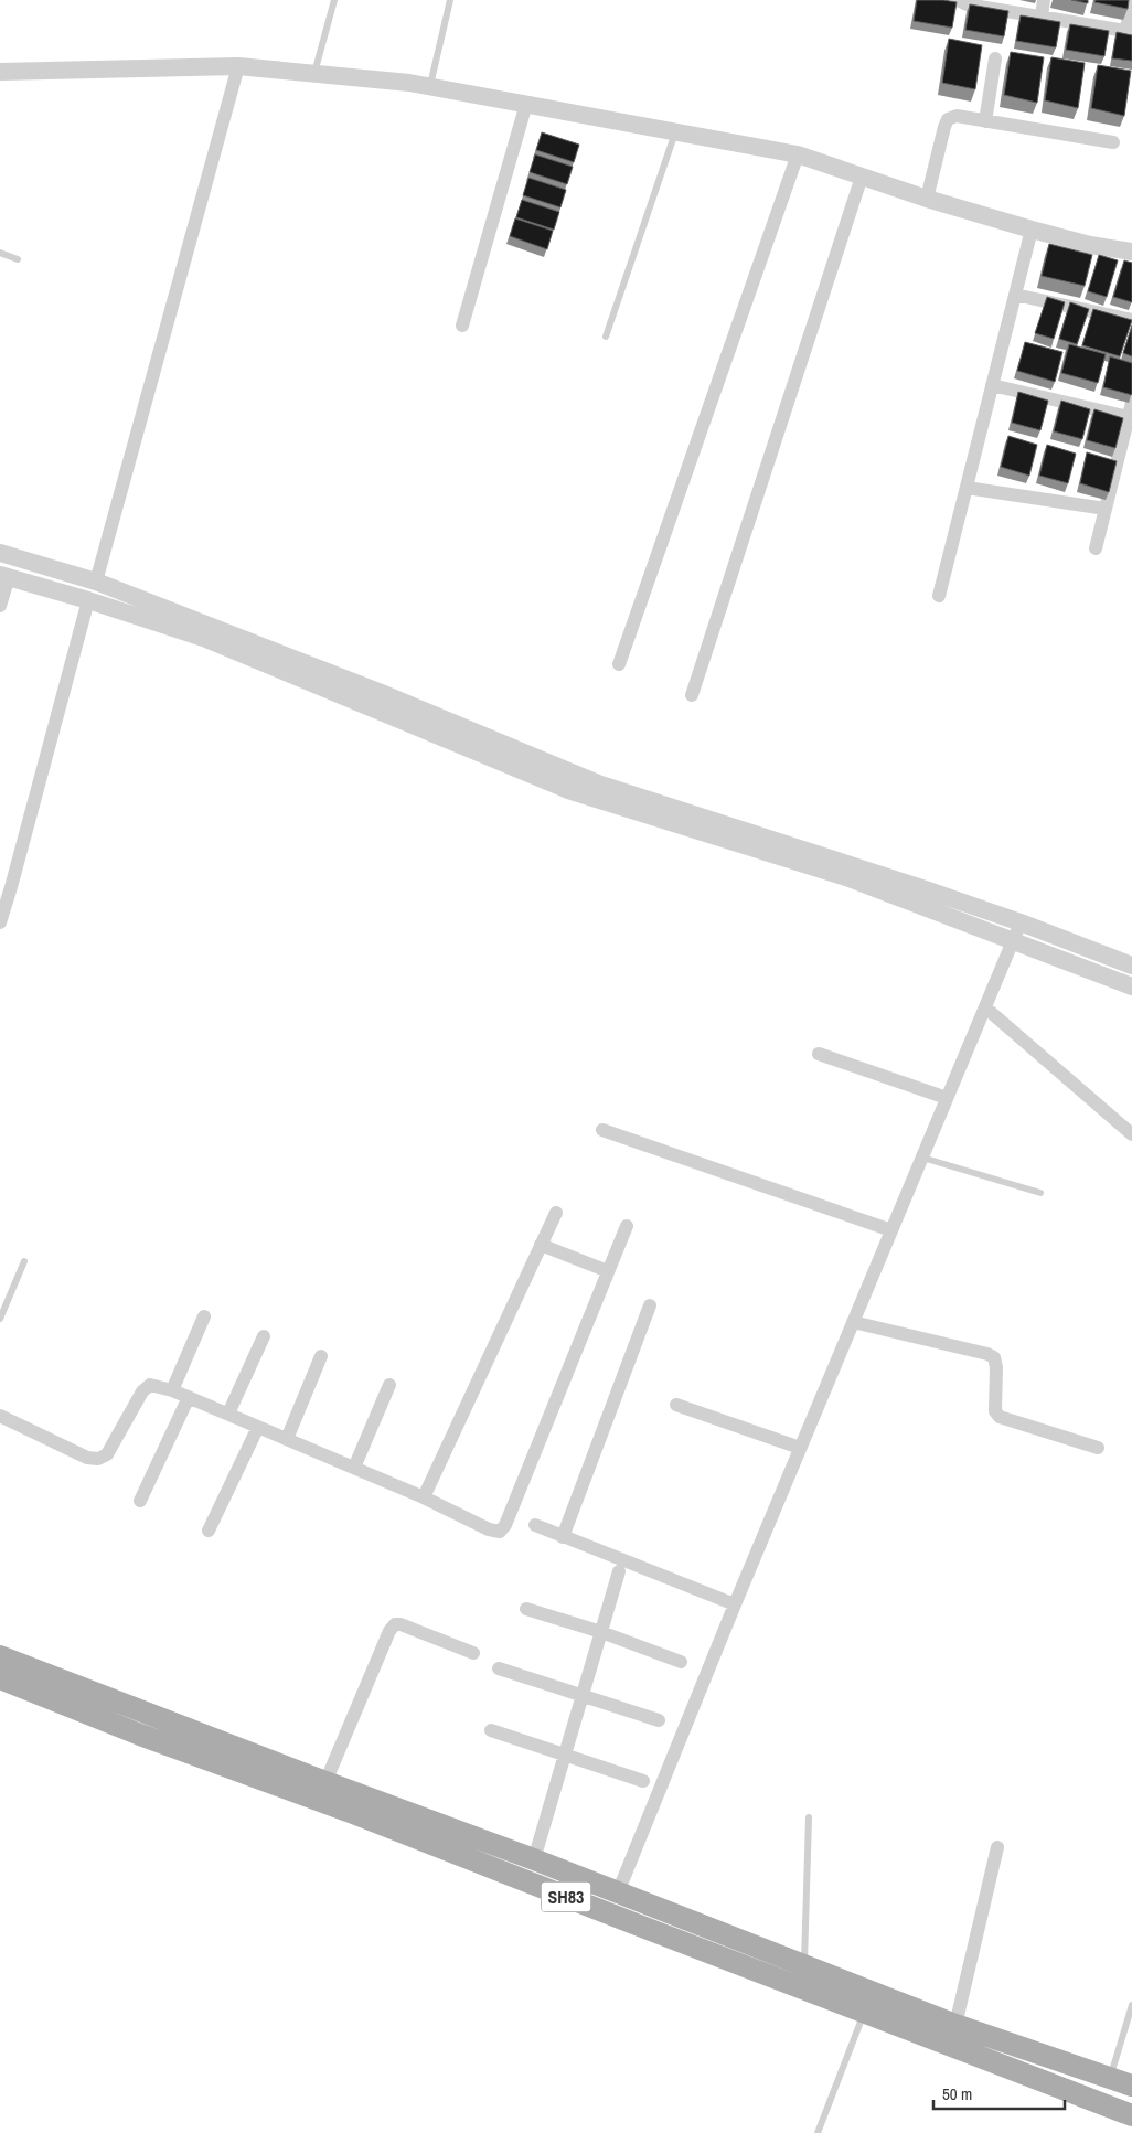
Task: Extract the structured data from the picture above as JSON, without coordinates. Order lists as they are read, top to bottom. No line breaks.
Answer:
{"streets":{"main road":["SH83"]},"scale_bar":"50 m"}
